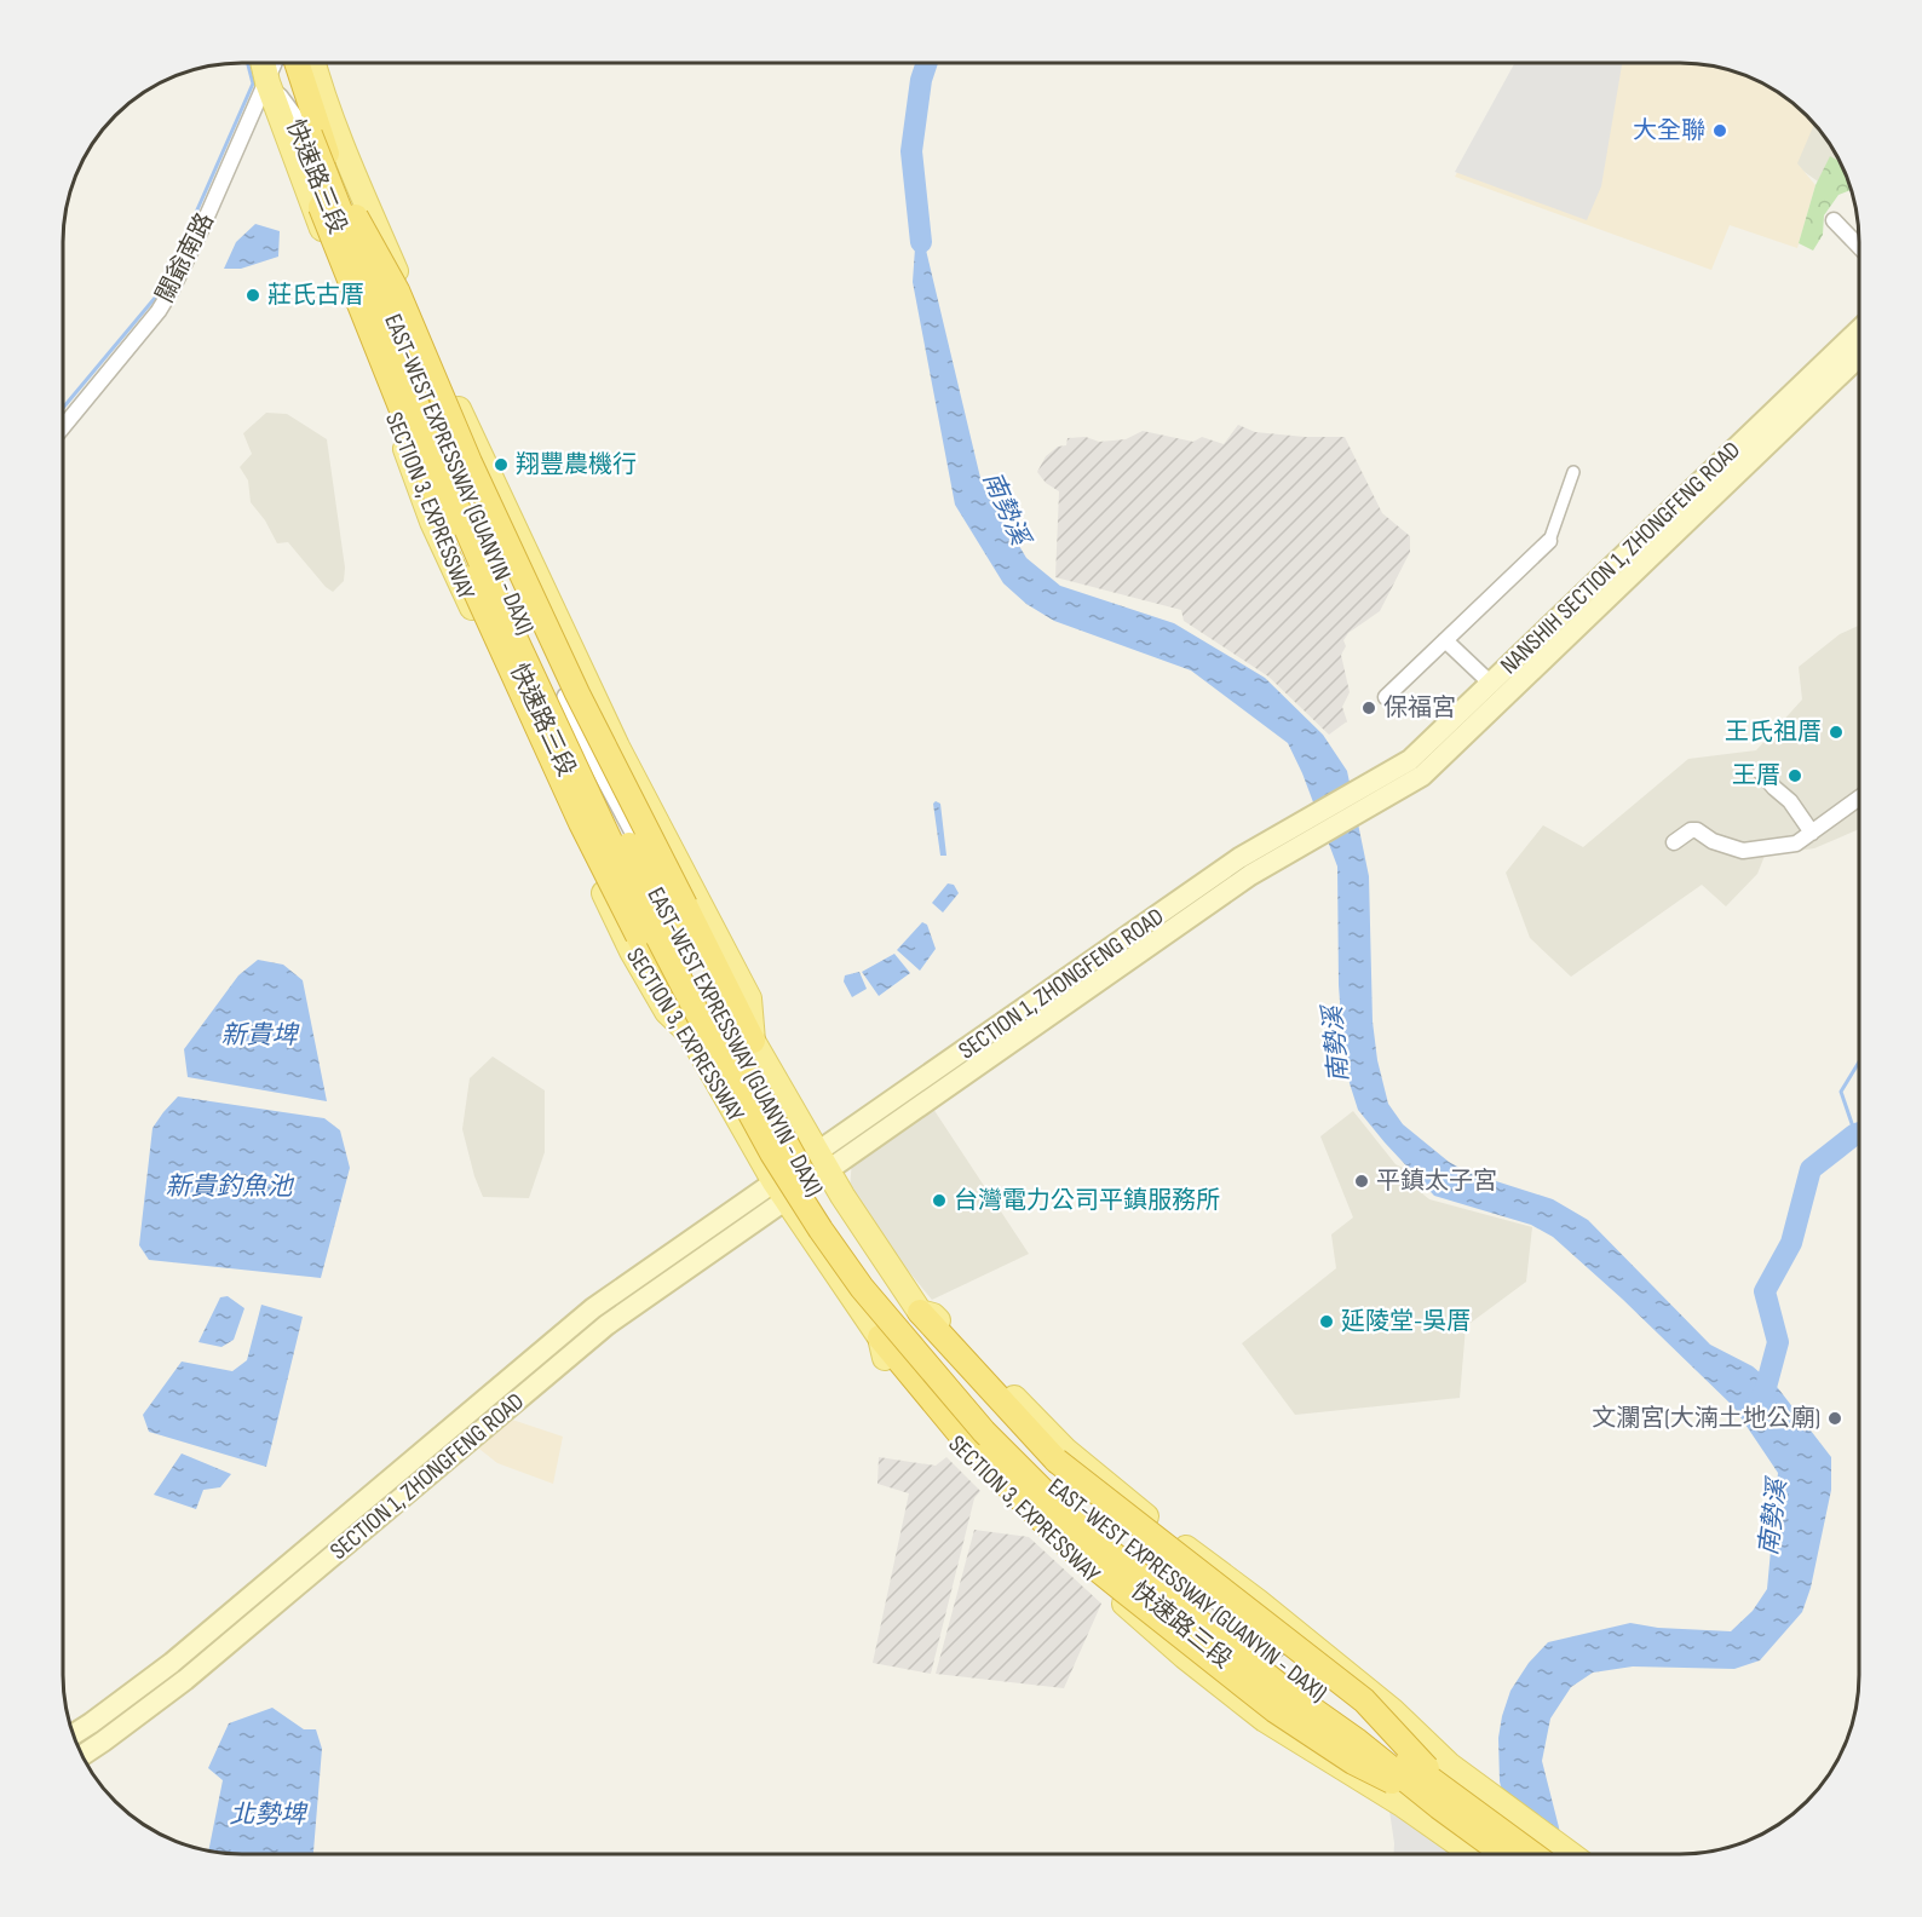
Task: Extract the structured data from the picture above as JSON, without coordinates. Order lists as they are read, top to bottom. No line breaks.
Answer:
{"streets":{"highway":["EAST-WEST EXPRESSWAY (GUANYIN - DAXI)"],"main road":["SECTION 3, EXPRESSWAY","NANSHIH SECTION 1, ZHONGFENG ROAD","SECTION 1, ZHONGFENG ROAD"],"street":["快速路三段","關爺南路"]},"crossings":[["關爺南路","SECTION 3, EXPRESSWAY"],["SECTION 3, EXPRESSWAY","SECTION 1, ZHONGFENG ROAD"],["NANSHIH SECTION 1, ZHONGFENG ROAD","SECTION 1, ZHONGFENG ROAD"]],"water":["南勢溪","新貴埤","新貴釣魚池","北勢埤"],"places":["大全聯","莊氏古厝","翔豐農機行","保福宮","王氏祖厝","王厝","平鎮太子宮","台灣電力公司平鎮服務所","延陵堂-吳厝","文瀾宮(大湳土地公廟)"]}
